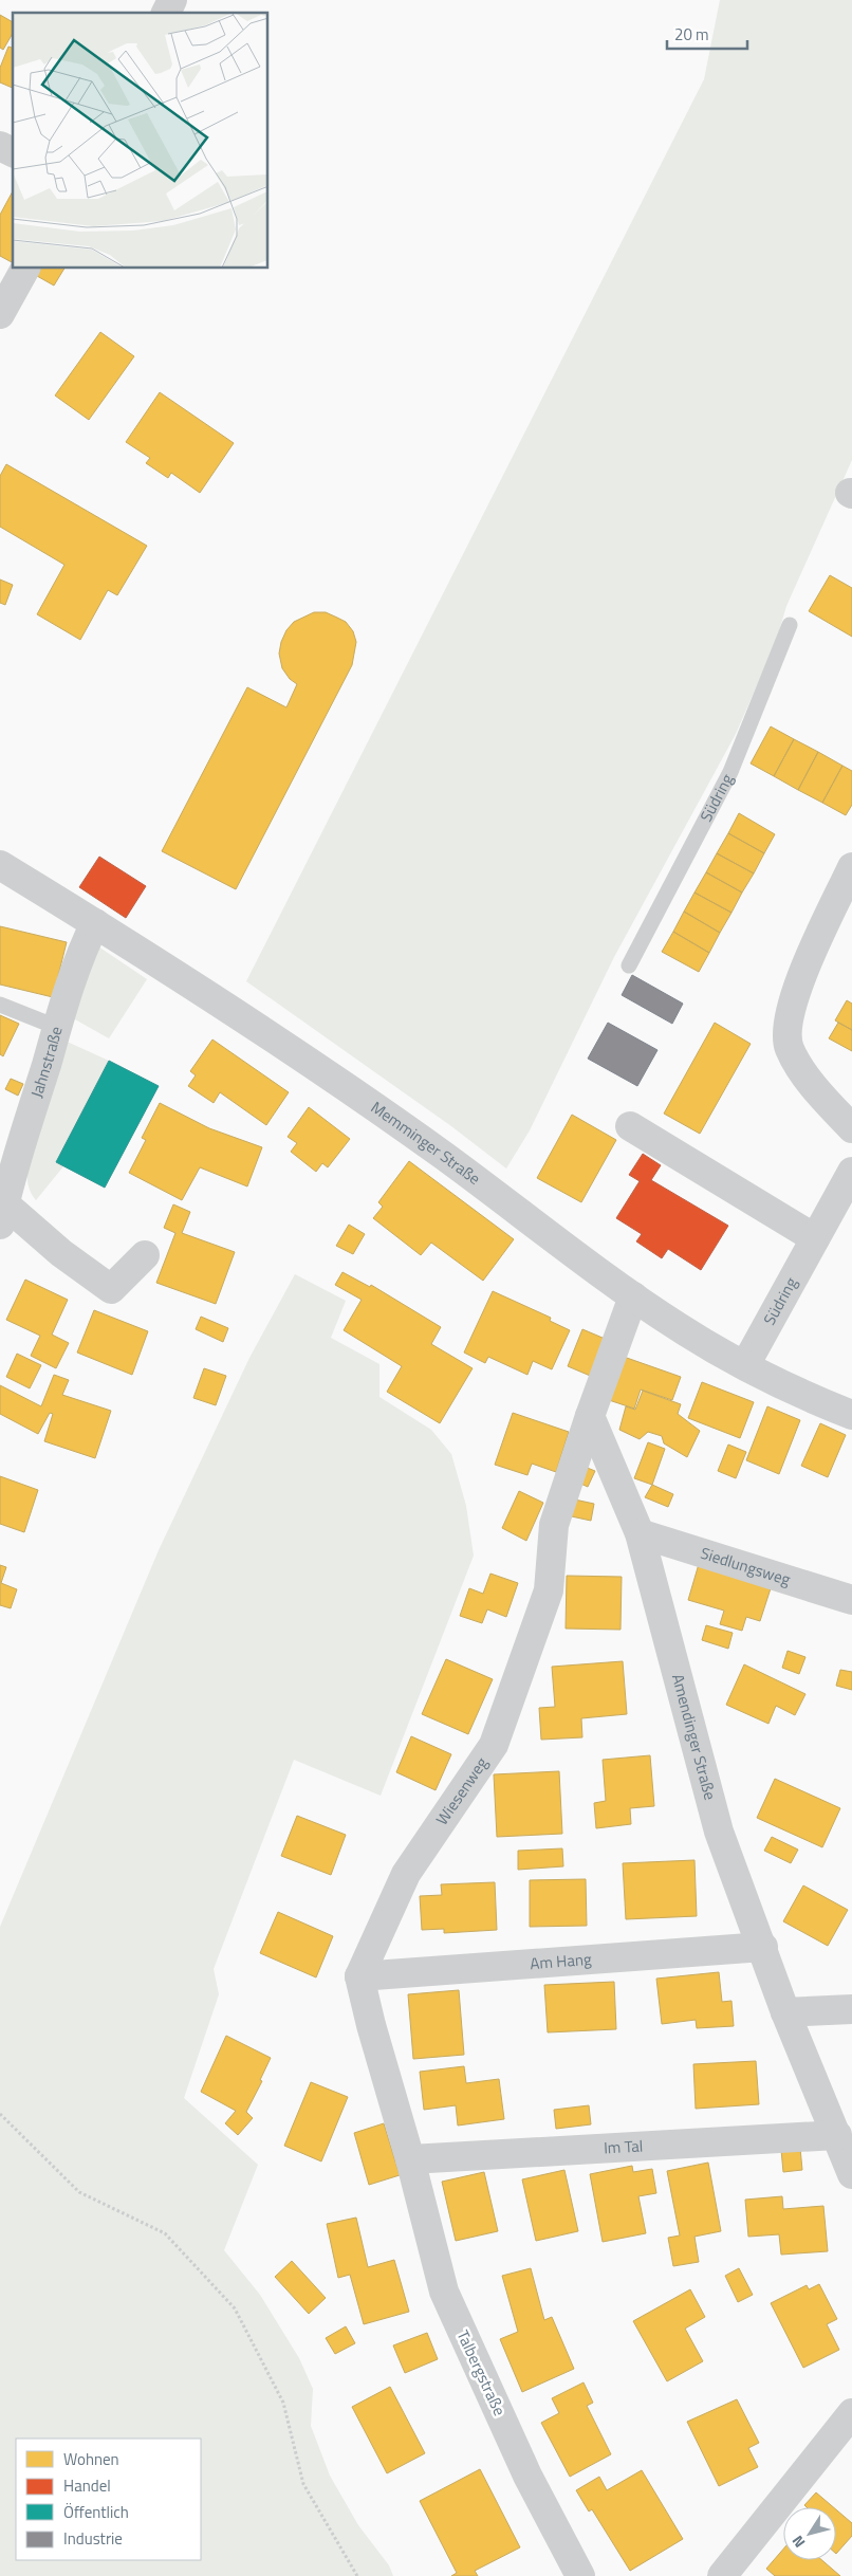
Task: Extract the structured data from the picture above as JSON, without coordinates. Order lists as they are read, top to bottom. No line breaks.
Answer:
{"streets":{"street":["Südring","Jahnstraße","Memminger Straße","Siedlungsweg","Amendinger Straße","Wiesenweg","Am Hang","Im Tal","Talbergstraße"]},"crossings":[["Südring","Memminger Straße"],["Jahnstraße","Memminger Straße"],["Siedlungsweg","Amendinger Straße"],["Amendinger Straße","Wiesenweg"],["Amendinger Straße","Am Hang"],["Amendinger Straße","Im Tal"],["Wiesenweg","Am Hang"],["Im Tal","Talbergstraße"]],"legend":["Wohnen","Handel","Öffentlich","Industrie"],"scale_bar":"20 m","north":"bottom left"}
